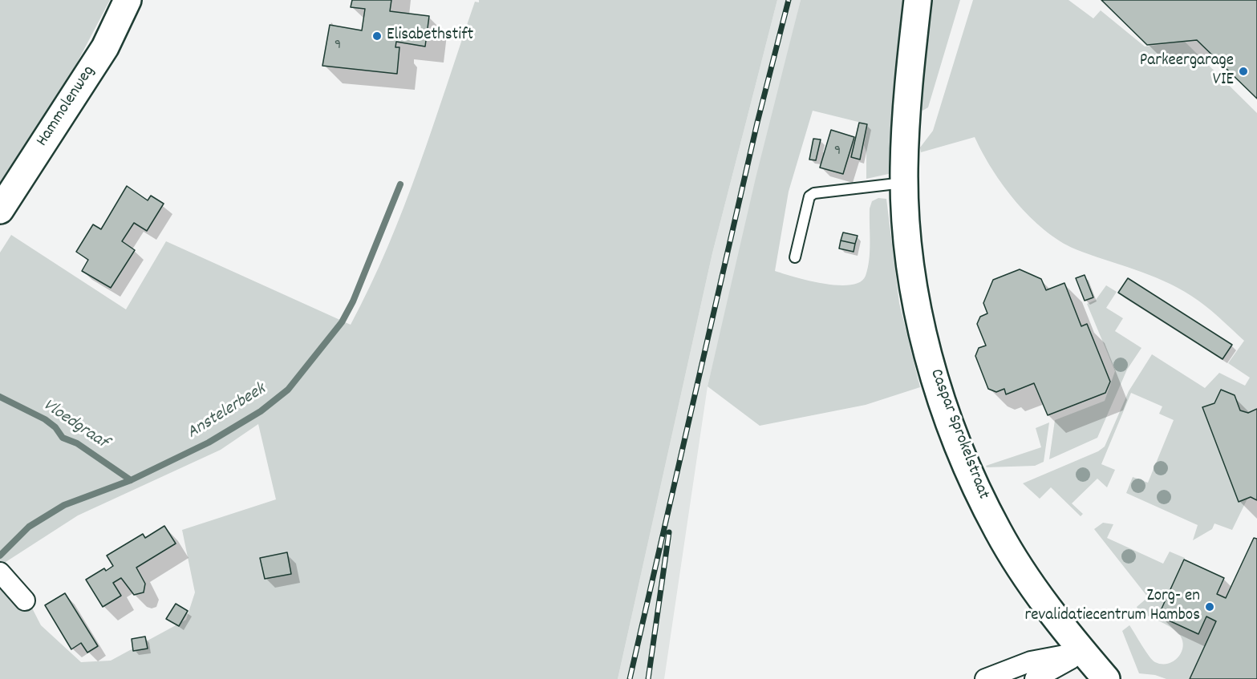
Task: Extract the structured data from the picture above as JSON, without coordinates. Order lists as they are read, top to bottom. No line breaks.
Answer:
{"streets":{"main road":["Hammolenweg","Caspar Sprokelstraat"]},"water":["Anstelerbeek","Vloedgraaf"],"places":["Elisabethstift","Parkeergarage VIE","Zorg- en revalidatiecentrum Hambos"],"house_numbers":["9","9"]}
